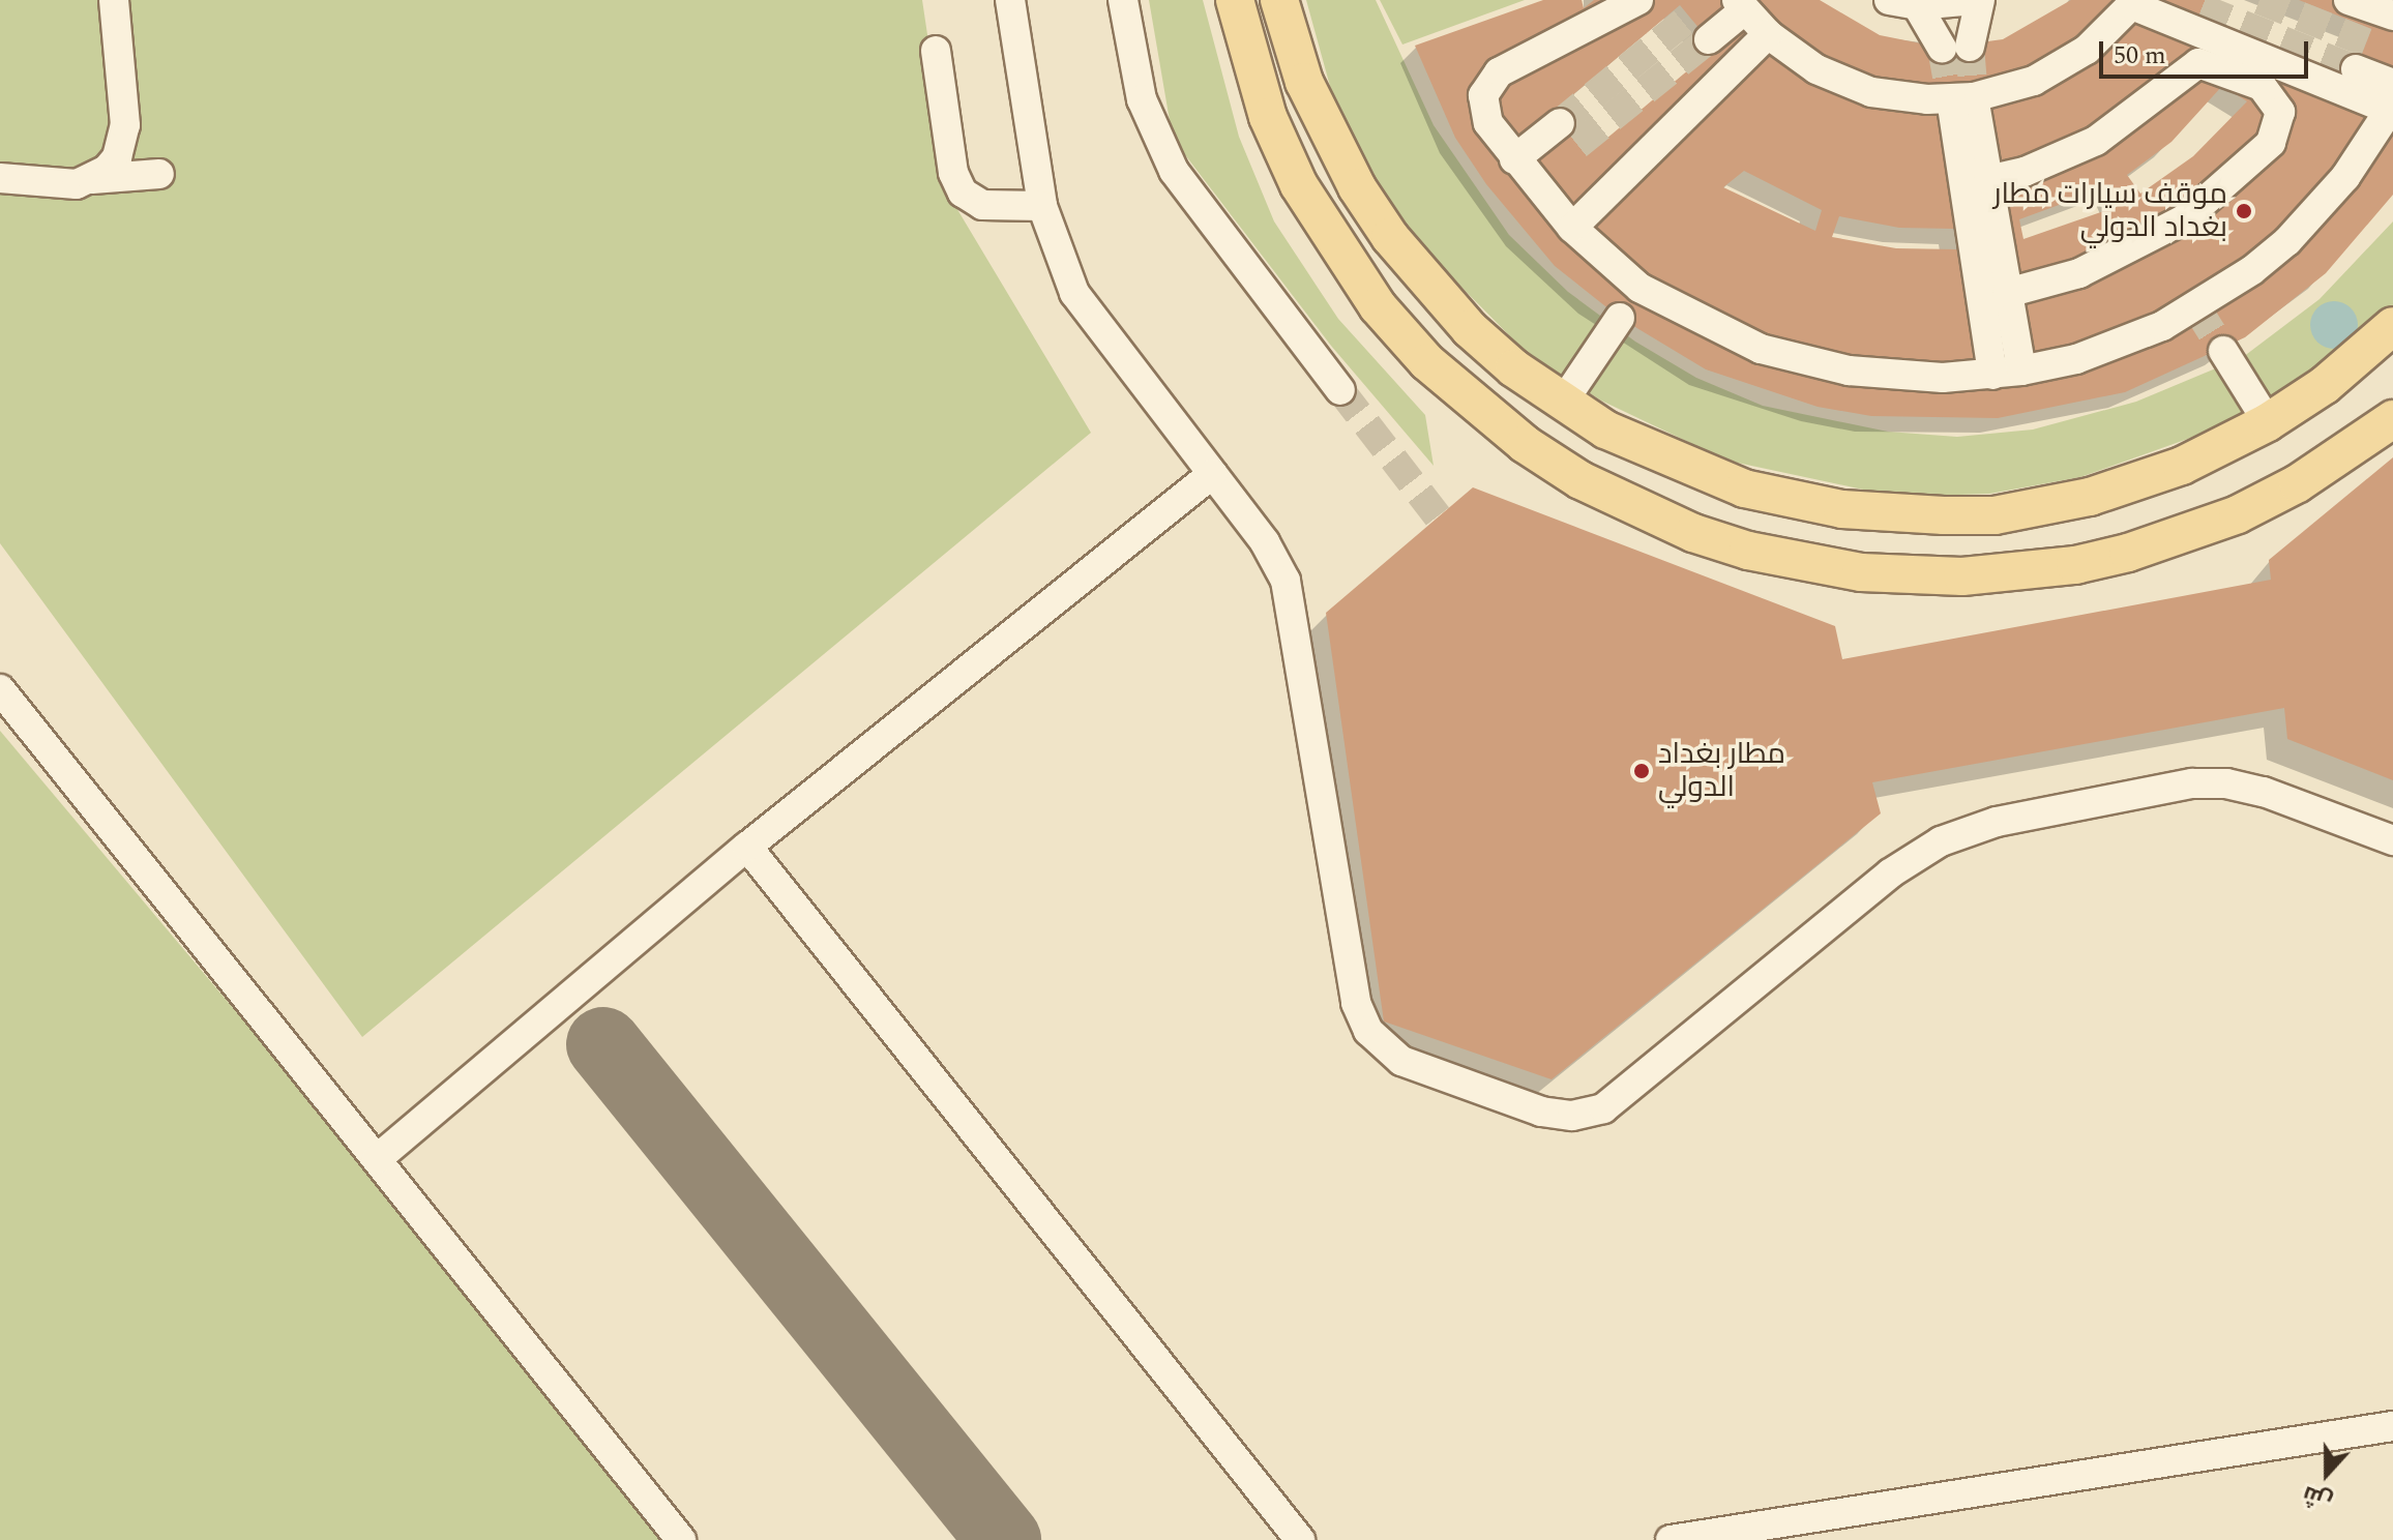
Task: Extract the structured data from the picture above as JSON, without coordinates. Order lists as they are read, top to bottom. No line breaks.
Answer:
{"places":["موقف سيارات مطار بغداد الدولي","مطار بغداد الدولي"],"scale_bar":"50 m","north":"bottom"}
